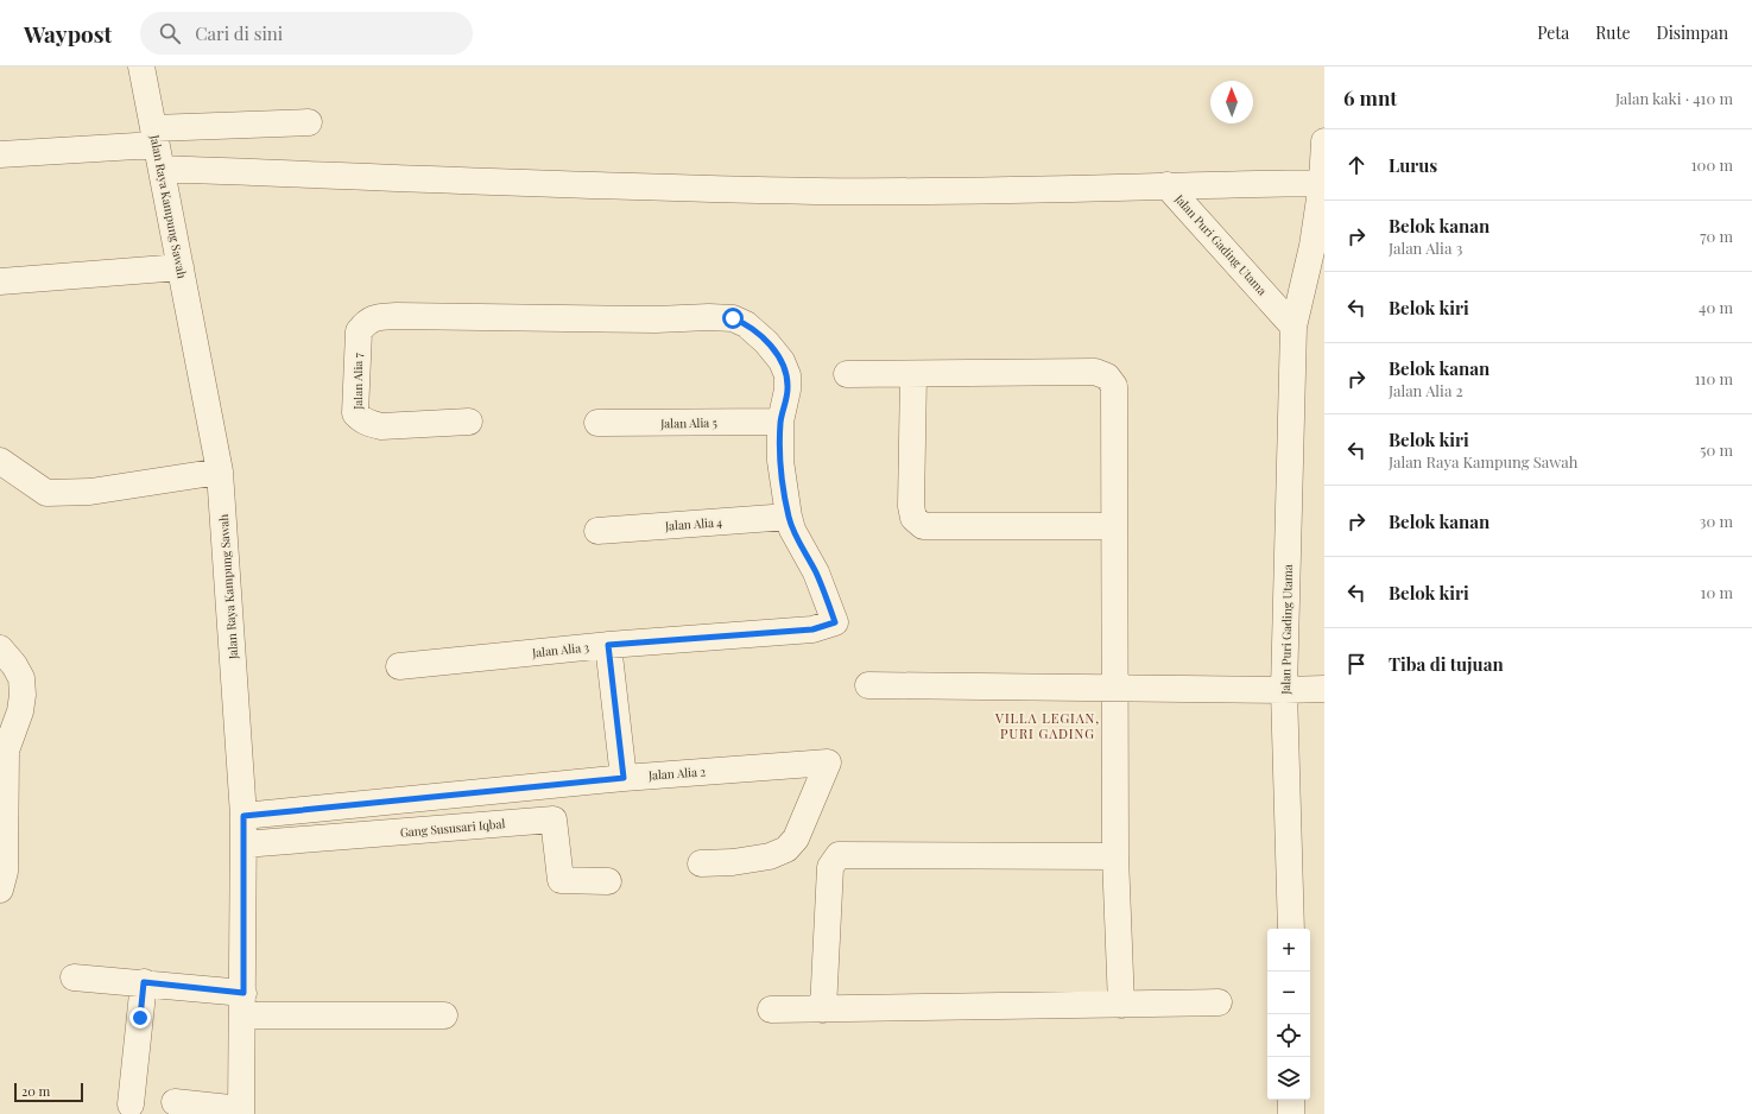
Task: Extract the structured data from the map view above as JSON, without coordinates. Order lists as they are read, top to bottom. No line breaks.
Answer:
{"streets":{"street":["Jalan Raya Kampung Sawah","Jalan Puri Gading Utama","Jalan Alia 7","Jalan Alia 5","Jalan Alia 4","Jalan Alia 3","Jalan Alia 2","Gang Sususari Iqbal"]},"crossings":[["Jalan Raya Kampung Sawah","Jalan Alia 2"],["Jalan Raya Kampung Sawah","Gang Sususari Iqbal"],["Jalan Alia 7","Jalan Alia 5"],["Jalan Alia 4","Jalan Alia 3"]],"districts":["VILLA LEGIAN, PURI GADING"],"scale_bar":"20 m","north":"top","page":{"header":"Waypost","search":"Cari di sini","nav":["Peta","Rute","Disimpan"],"heading":["6 mnt","Jalan kaki · 410 m"],"list":[["Lurus","100 m"],["Belok kanan","Jalan Alia 3","70 m"],["Belok kiri","40 m"],["Belok kanan","Jalan Alia 2","110 m"],["Belok kiri","Jalan Raya Kampung Sawah","50 m"],["Belok kanan","30 m"],["Belok kiri","10 m"],"Tiba di tujuan"],"map_buttons":["+","−"],"scale":"20 m"}}
